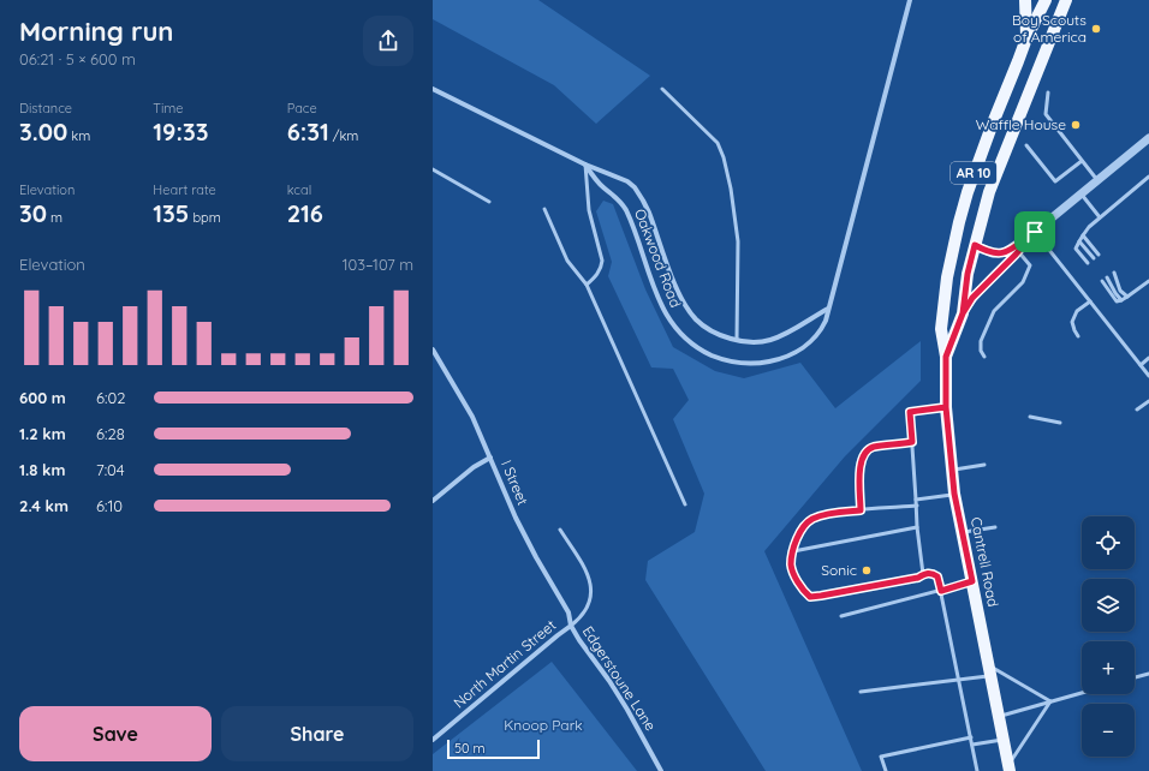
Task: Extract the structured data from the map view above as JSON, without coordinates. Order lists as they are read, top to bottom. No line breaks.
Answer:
{"streets":{"main road":["AR 10","Cantrell Road"],"street":["Oakwood Road","I Street","North Martin Street","Edgerstoune Lane"]},"crossings":[["I Street","North Martin Street"],["I Street","Edgerstoune Lane"],["North Martin Street","Edgerstoune Lane"]],"parks":["Knoop Park"],"places":["Boy Scouts of America","Waffle House","Sonic"],"scale_bar":"50 m","page":{"heading":["Morning run","06:21 · 5 × 600 m"],"stats":[["Distance","3.00 km"],["Time","19:33"],["Pace","6:31 /km"],["Elevation","30 m"],["Heart rate","135 bpm"],["kcal","216"]],"chart":["Elevation","103–107 m"],"list":[{"name":"600 m","note":"6:02"},{"name":"1.2 km","note":"6:28"},{"name":"1.8 km","note":"7:04"},{"name":"2.4 km","note":"6:10"}],"map_buttons":["+","−"],"buttons":["Save","Share"],"scale":"50 m"}}
